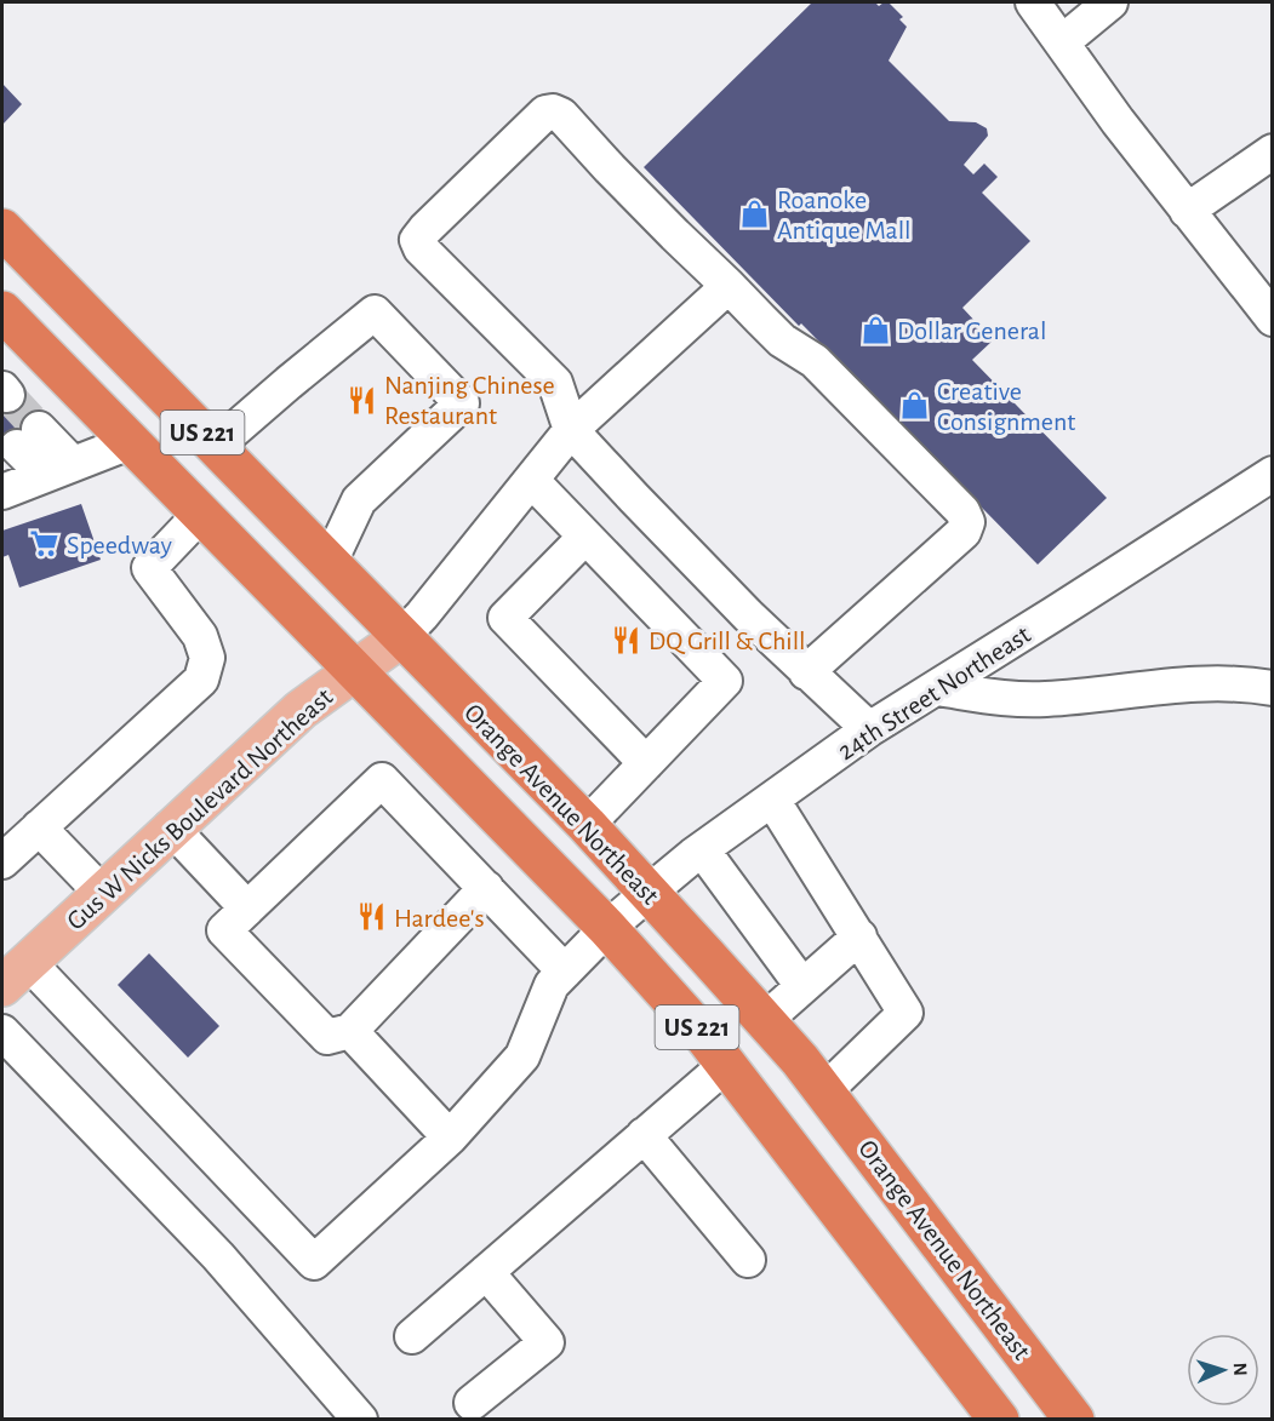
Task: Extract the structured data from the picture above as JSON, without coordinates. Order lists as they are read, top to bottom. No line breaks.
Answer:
{"streets":{"highway":["US 221","Orange Avenue Northeast"],"main road":["Gus W Nicks Boulevard Northeast"],"street":["24th Street Northeast"]},"crossings":[["24th Street Northeast","Orange Avenue Northeast"],["24th Street Northeast","Gus W Nicks Boulevard Northeast"],["Orange Avenue Northeast","Gus W Nicks Boulevard Northeast"]],"places":{"shop":["Roanoke Antique Mall","Dollar General","Creative Consignment"],"restaurant":["Nanjing Chinese Restaurant","DQ Grill & Chill","Hardee's"],"supermarket":["Speedway"]},"north":"right"}
